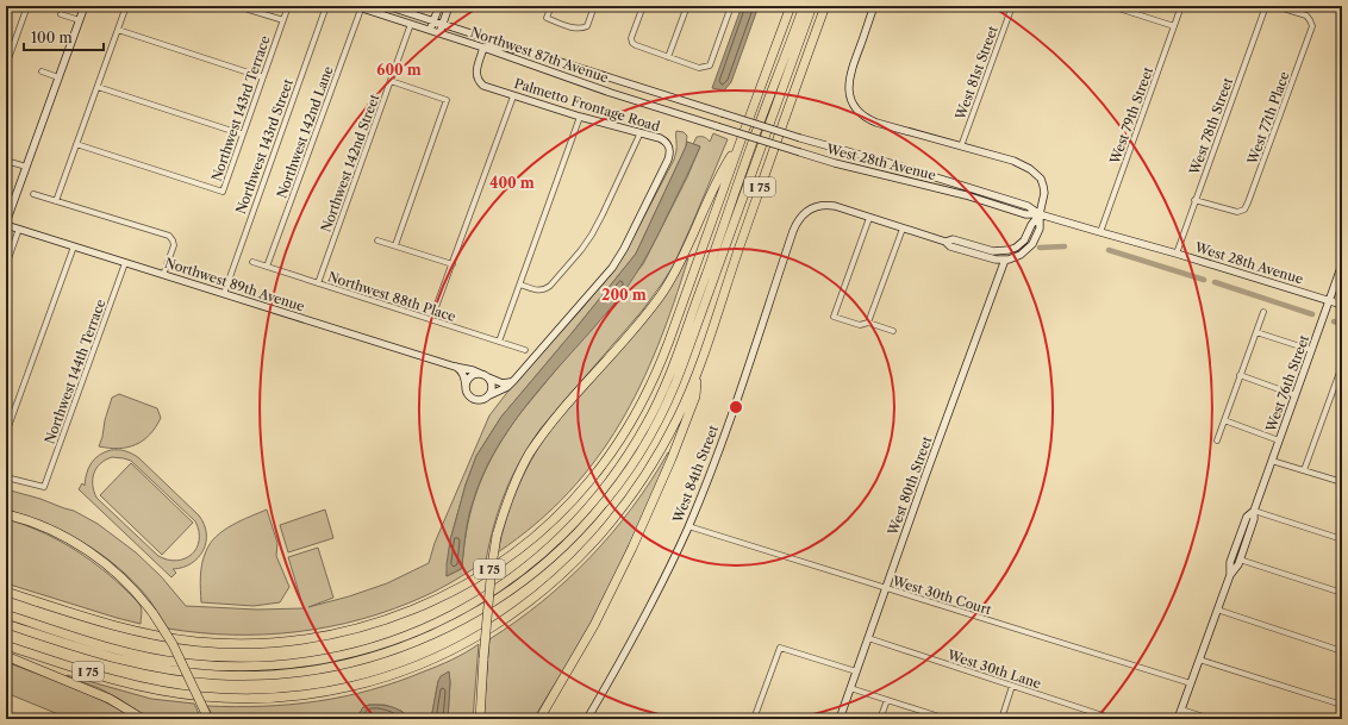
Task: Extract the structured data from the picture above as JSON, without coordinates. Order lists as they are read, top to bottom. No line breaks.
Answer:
{"streets":{"highway":["I 75"],"street":["Northwest 87th Avenue","West 81st Street","Palmetto Frontage Road","Northwest 143rd Terrace","West 79th Street","West 77th Place","West 78th Street","Northwest 142nd Lane","Northwest 143rd Street","West 28th Avenue","Northwest 142nd Street","Northwest 89th Avenue","Northwest 88th Place","Northwest 144th Terrace","West 76th Street","West 84th Street","West 80th Street","West 30th Court","West 30th Lane"]},"crossings":[["Northwest 87th Avenue","Palmetto Frontage Road"],["Northwest 87th Avenue","Northwest 142nd Lane"],["Northwest 87th Avenue","West 28th Avenue"],["Northwest 87th Avenue","Northwest 142nd Street"],["Palmetto Frontage Road","Northwest 89th Avenue"],["West 79th Street","West 28th Avenue"],["West 77th Place","West 78th Street"],["West 78th Street","West 28th Avenue"],["Northwest 142nd Lane","Northwest 88th Place"],["Northwest 143rd Street","Northwest 89th Avenue"],["West 28th Avenue","West 76th Street"],["Northwest 142nd Street","Northwest 88th Place"],["Northwest 89th Avenue","Northwest 144th Terrace"],["West 76th Street","West 30th Court"],["West 84th Street","West 30th Court"],["West 80th Street","West 30th Court"],["West 80th Street","West 30th Lane"]],"scale_bar":"100 m","rings":["600 m","400 m","200 m"]}
